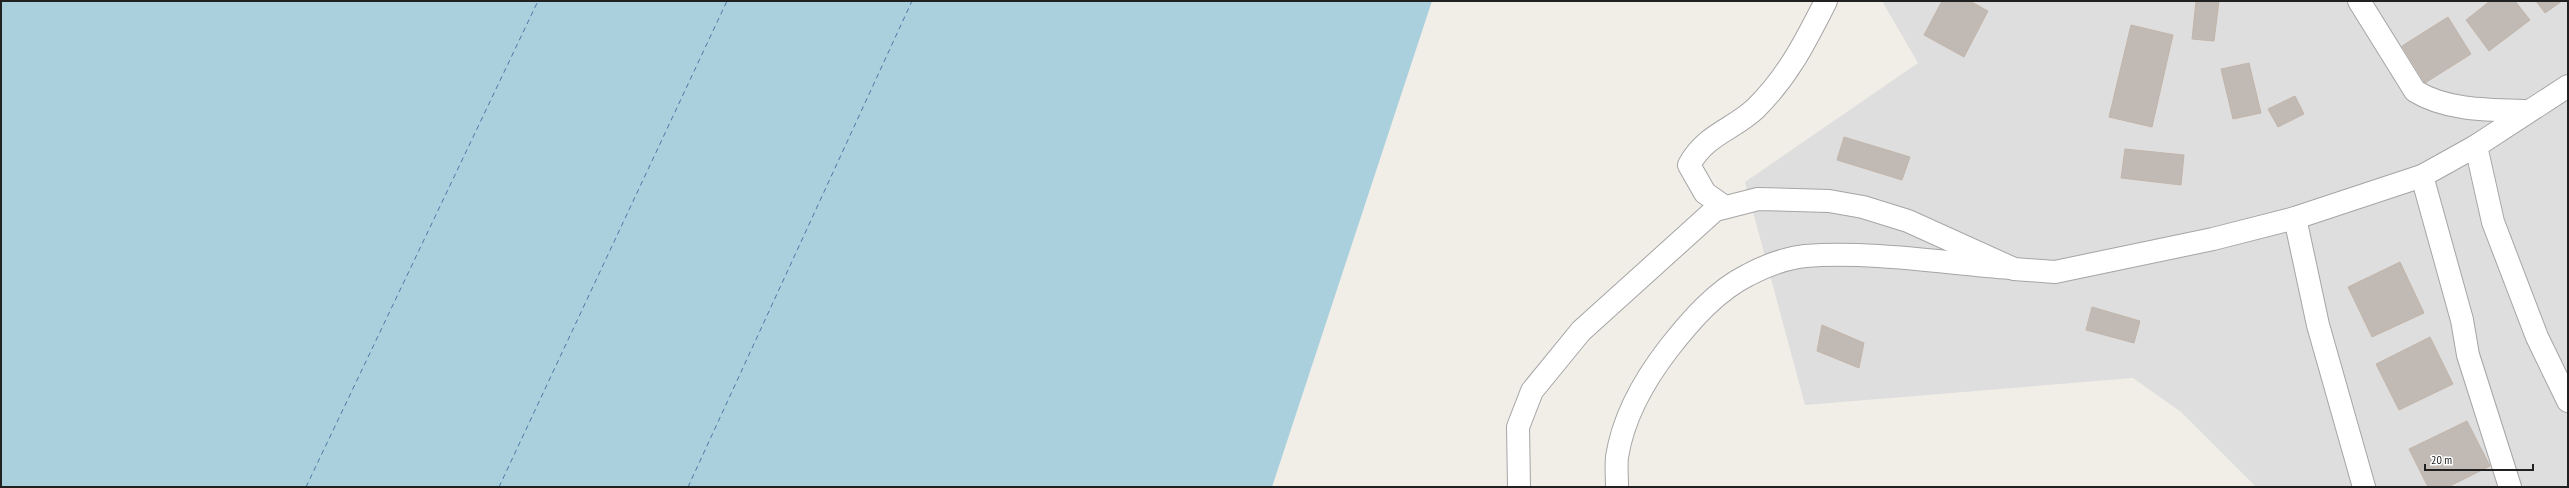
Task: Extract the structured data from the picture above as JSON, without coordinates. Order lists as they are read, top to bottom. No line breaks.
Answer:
{"scale_bar":"20 m"}
